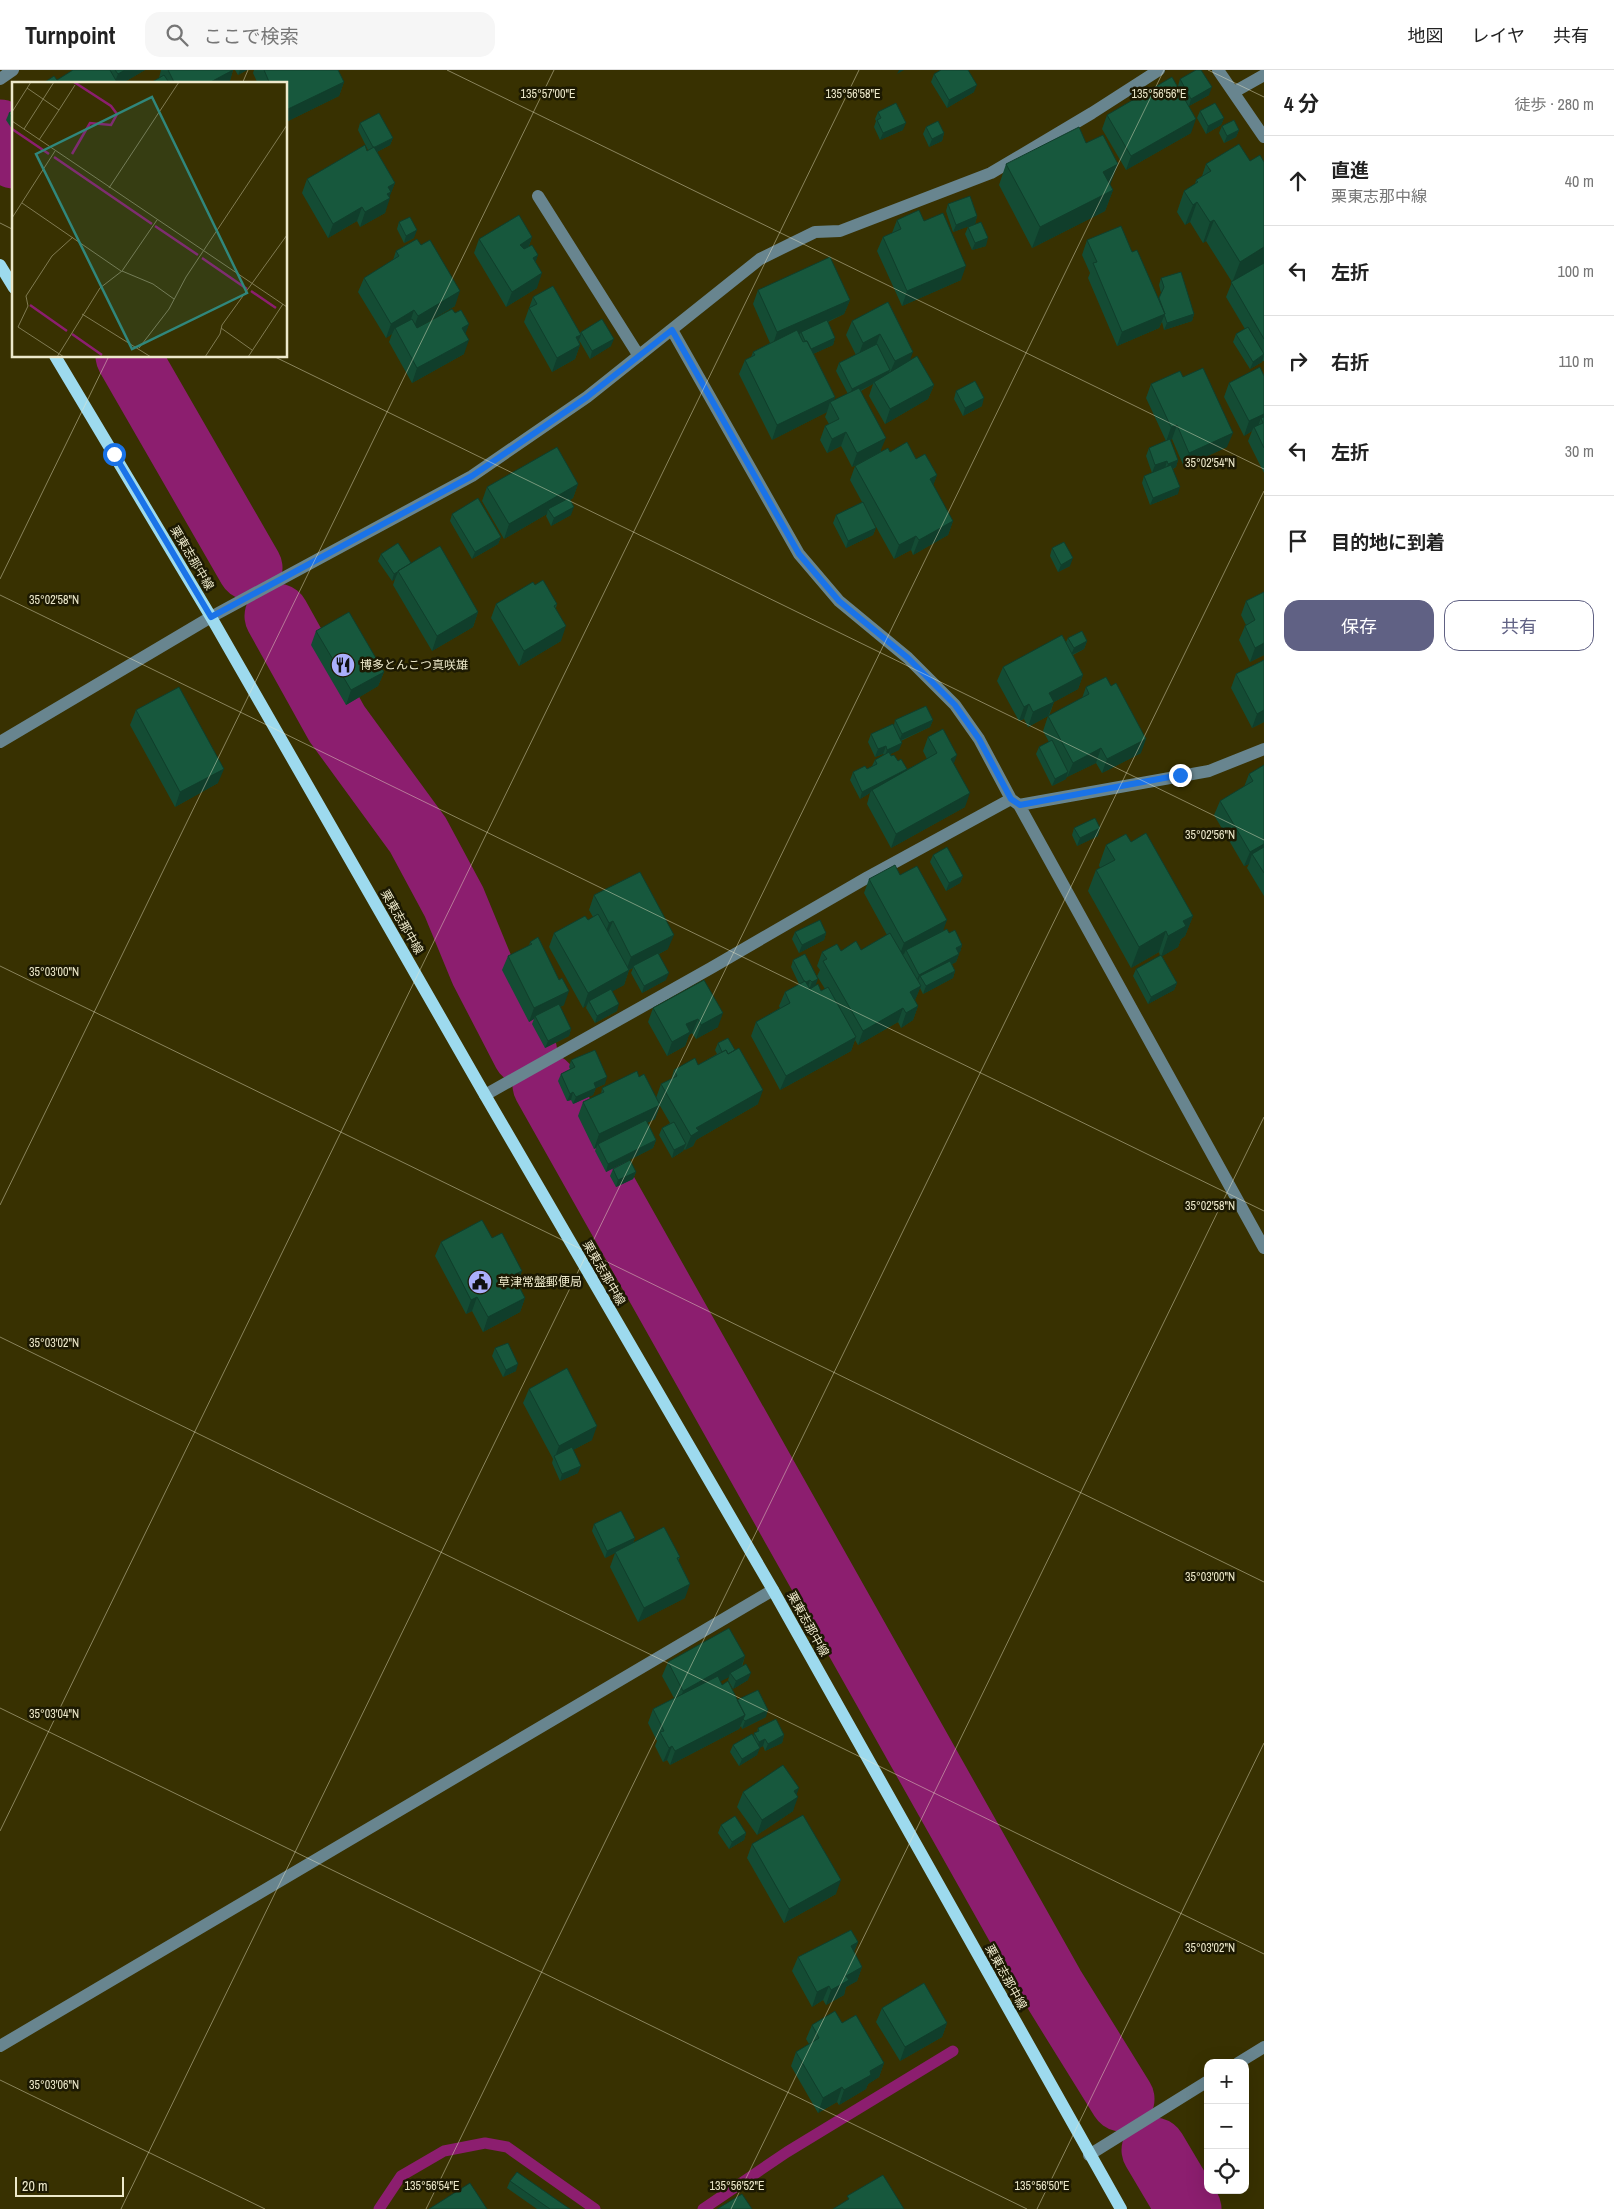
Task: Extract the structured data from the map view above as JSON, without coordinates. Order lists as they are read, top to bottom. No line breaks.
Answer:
{"streets":{"main road":["栗東志那中線"]},"places":{"restaurant":["博多とんこつ真咲雄"],"public building":["草津常盤郵便局"]},"scale_bar":"20 m","page":{"header":"Turnpoint","search":"ここで検索","nav":["地図","レイヤ","共有"],"heading":["4 分","徒歩 · 280 m"],"list":[["直進","栗東志那中線","40 m"],["左折","100 m"],["右折","110 m"],["左折","30 m"],"目的地に到着"],"buttons":["保存","共有"],"map_buttons":["+","−"],"scale":"20 m"},"coordinates":["135°57'00\"E","135°56'58\"E","135°56'56\"E","35°02'54\"N","35°02'58\"N","35°02'56\"N","35°03'00\"N","35°03'02\"N","35°03'04\"N","35°03'06\"N","135°56'54\"E","135°56'52\"E","135°56'50\"E"]}
